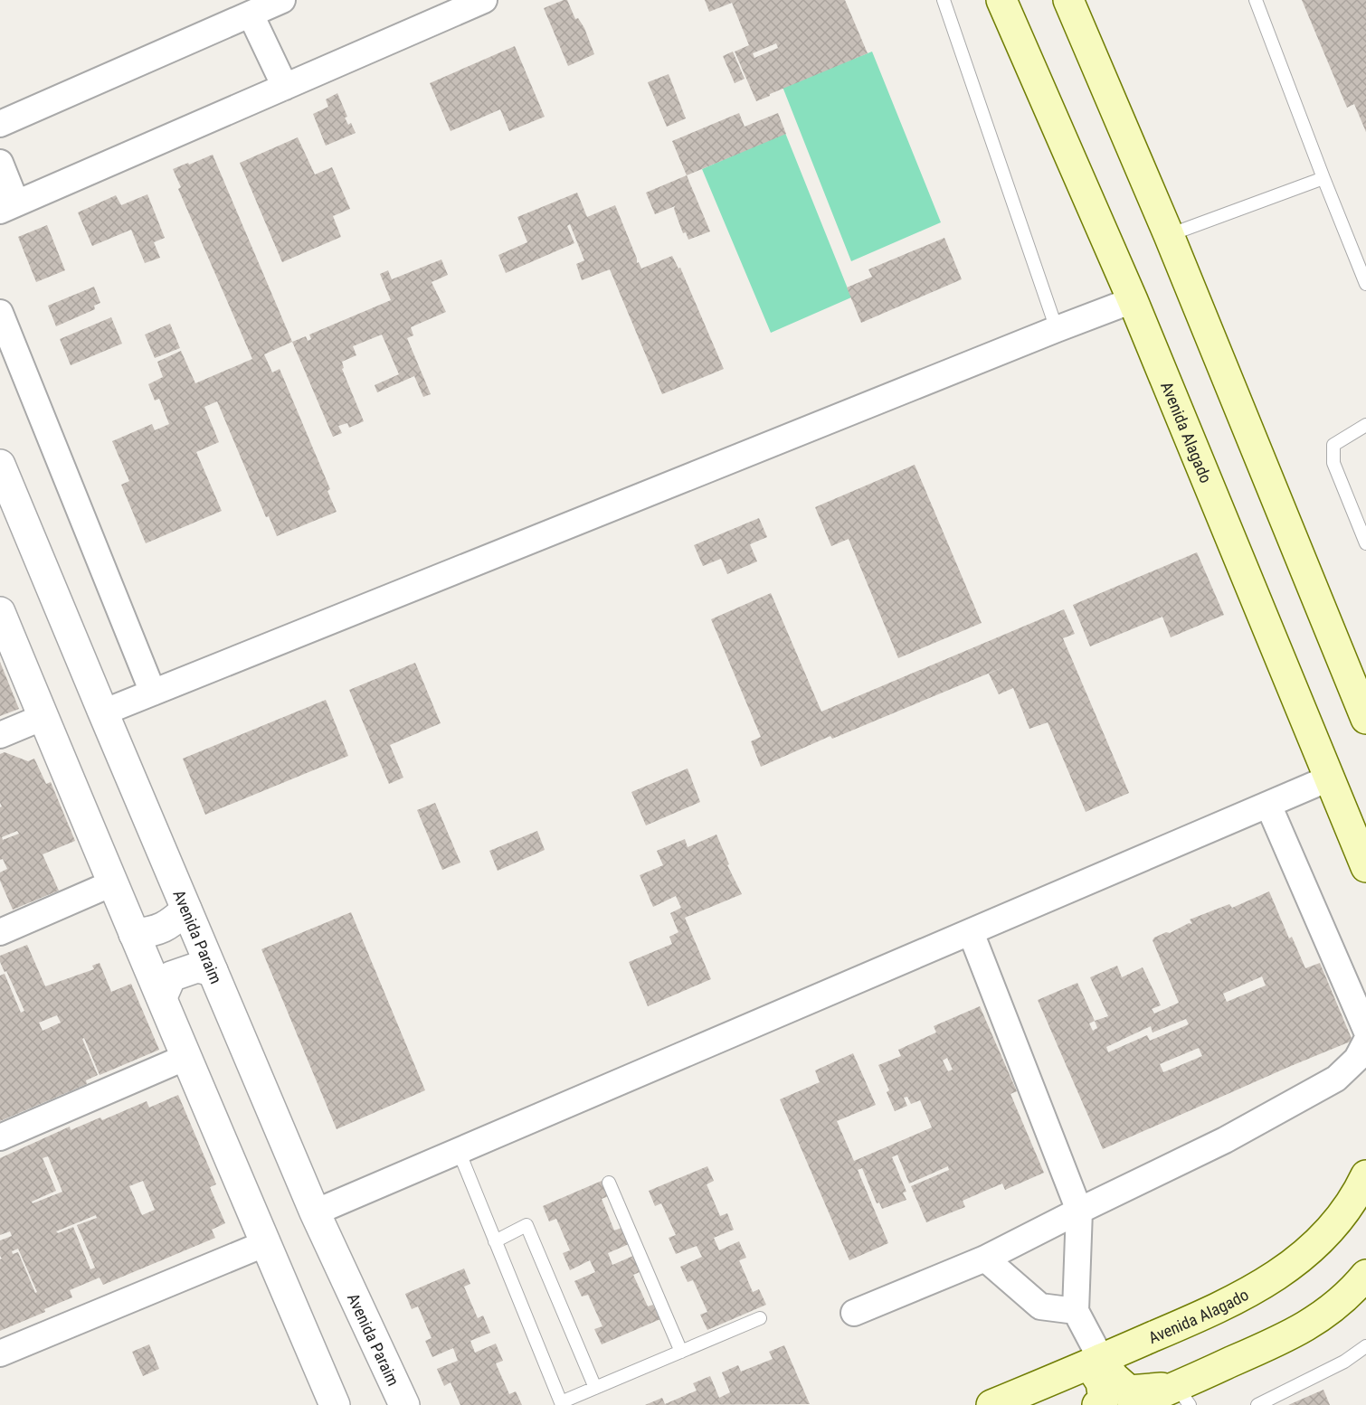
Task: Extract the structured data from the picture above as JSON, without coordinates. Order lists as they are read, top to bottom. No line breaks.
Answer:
{"streets":{"main road":["Avenida Alagado"],"street":["Avenida Paraim"]}}
